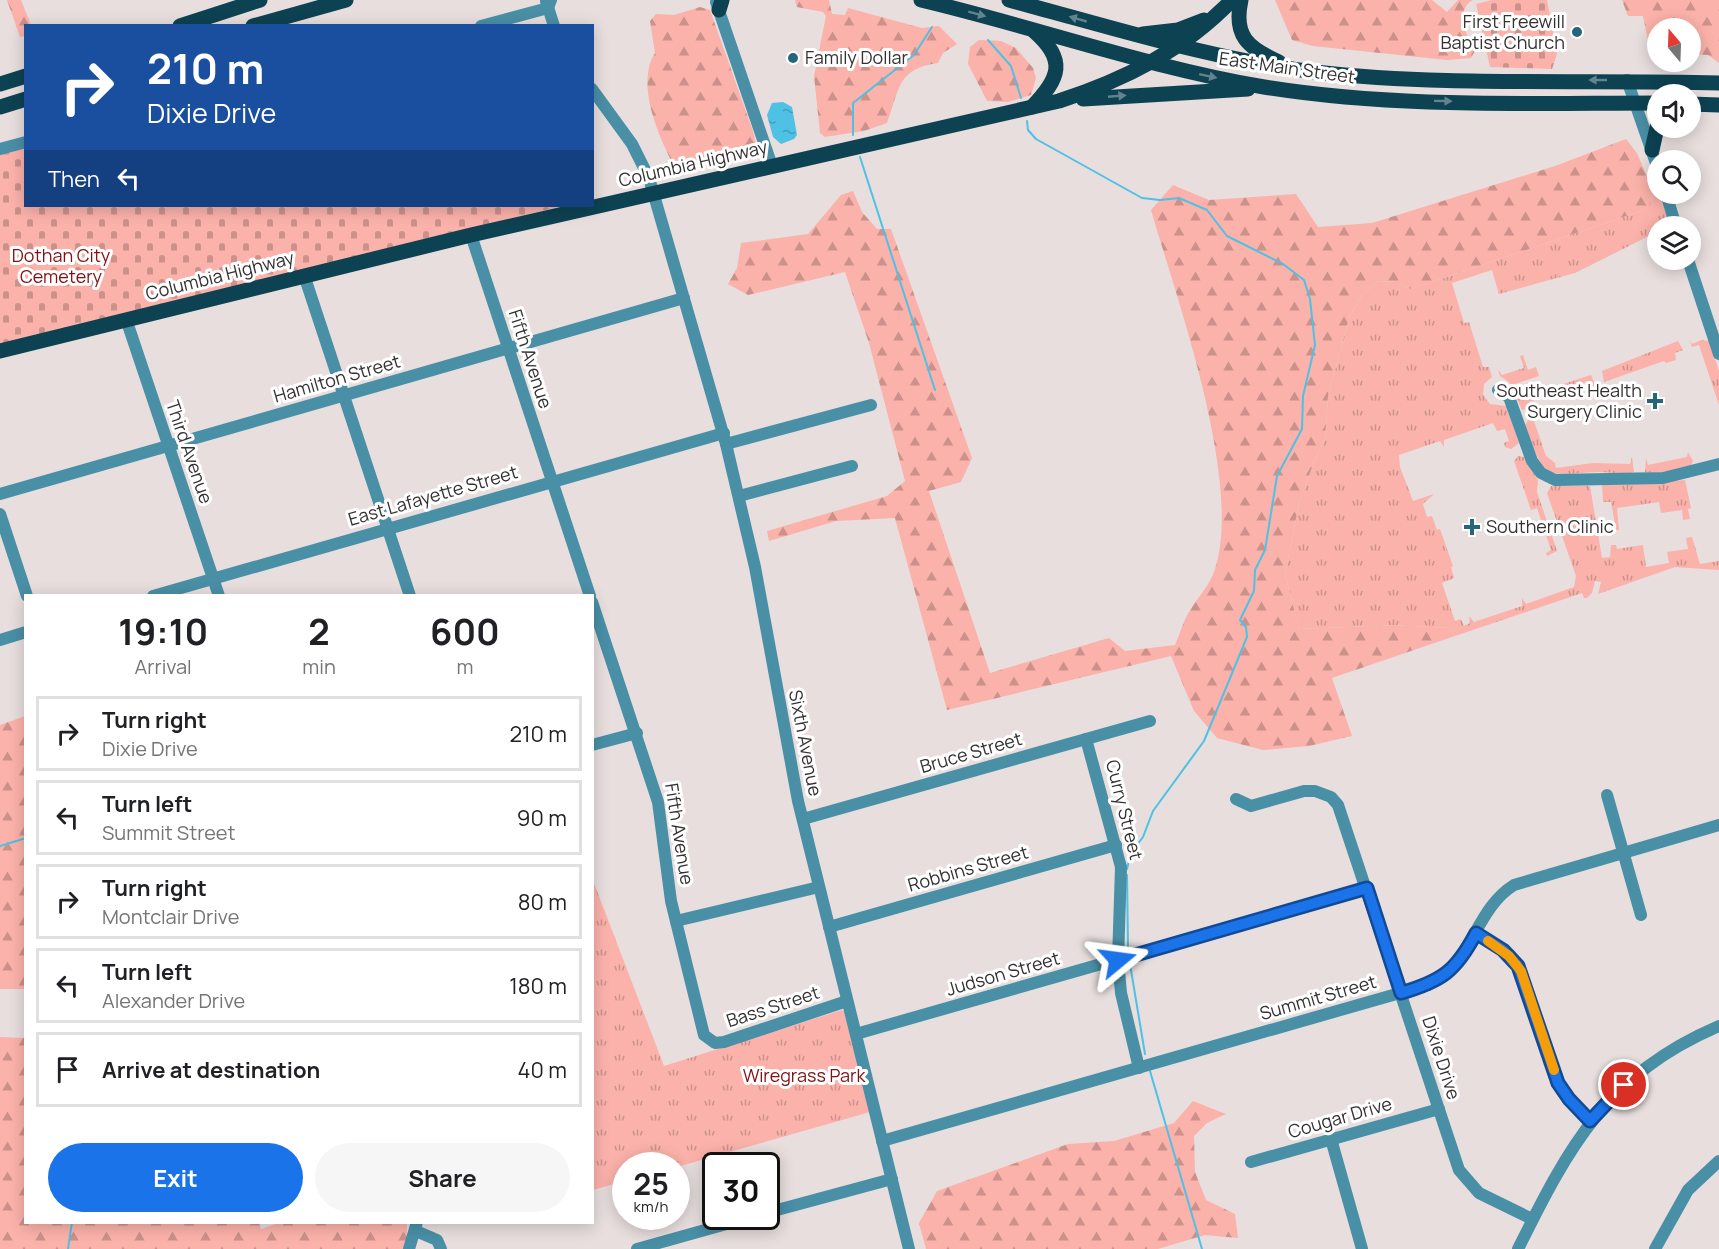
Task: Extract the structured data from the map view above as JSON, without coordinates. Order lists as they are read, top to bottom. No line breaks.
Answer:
{"streets":{"main road":["East Main Street","Columbia Highway"],"street":["Fifth Avenue","Hamilton Street","Third Avenue","East Lafayette Street","Sixth Avenue","Bruce Street","Curry Street","Robbins Street","Judson Street","Summit Street","Bass Street","Dixie Drive","Cougar Drive"]},"crossings":[["East Main Street","Columbia Highway"],["Columbia Highway","Fifth Avenue"],["Columbia Highway","Third Avenue"],["Columbia Highway","Sixth Avenue"],["Fifth Avenue","Hamilton Street"],["Fifth Avenue","East Lafayette Street"],["Fifth Avenue","Bass Street"],["Hamilton Street","Third Avenue"],["Hamilton Street","Sixth Avenue"],["Third Avenue","East Lafayette Street"],["East Lafayette Street","Sixth Avenue"],["Sixth Avenue","Bruce Street"],["Sixth Avenue","Robbins Street"],["Sixth Avenue","Judson Street"],["Sixth Avenue","Summit Street"],["Sixth Avenue","Bass Street"],["Bruce Street","Curry Street"],["Curry Street","Robbins Street"],["Curry Street","Judson Street"],["Curry Street","Summit Street"],["Judson Street","Dixie Drive"],["Summit Street","Dixie Drive"],["Dixie Drive","Cougar Drive"]],"parks":["Dothan City Cemetery","Wiregrass Park"],"places":{"other":["First Freewill Baptist Church","Family Dollar"],"health":["Southeast Health Surgery Clinic","Southern Clinic"]},"north":"top","page":{"turn":["210 m","Dixie Drive"],"then":"Then","eta":["19:10","Arrival","2","min","600","m"],"list":[{"name":"Turn right","note":"Dixie Drive","value":"210 m"},{"name":"Turn left","note":"Summit Street","value":"90 m"},{"name":"Turn right","note":"Montclair Drive","value":"80 m"},{"name":"Turn left","note":"Alexander Drive","value":"180 m"},{"name":"Arrive at destination","value":"40 m"}],"buttons":["Exit","Share"],"speed":"25 km/h","limit":"30"}}
